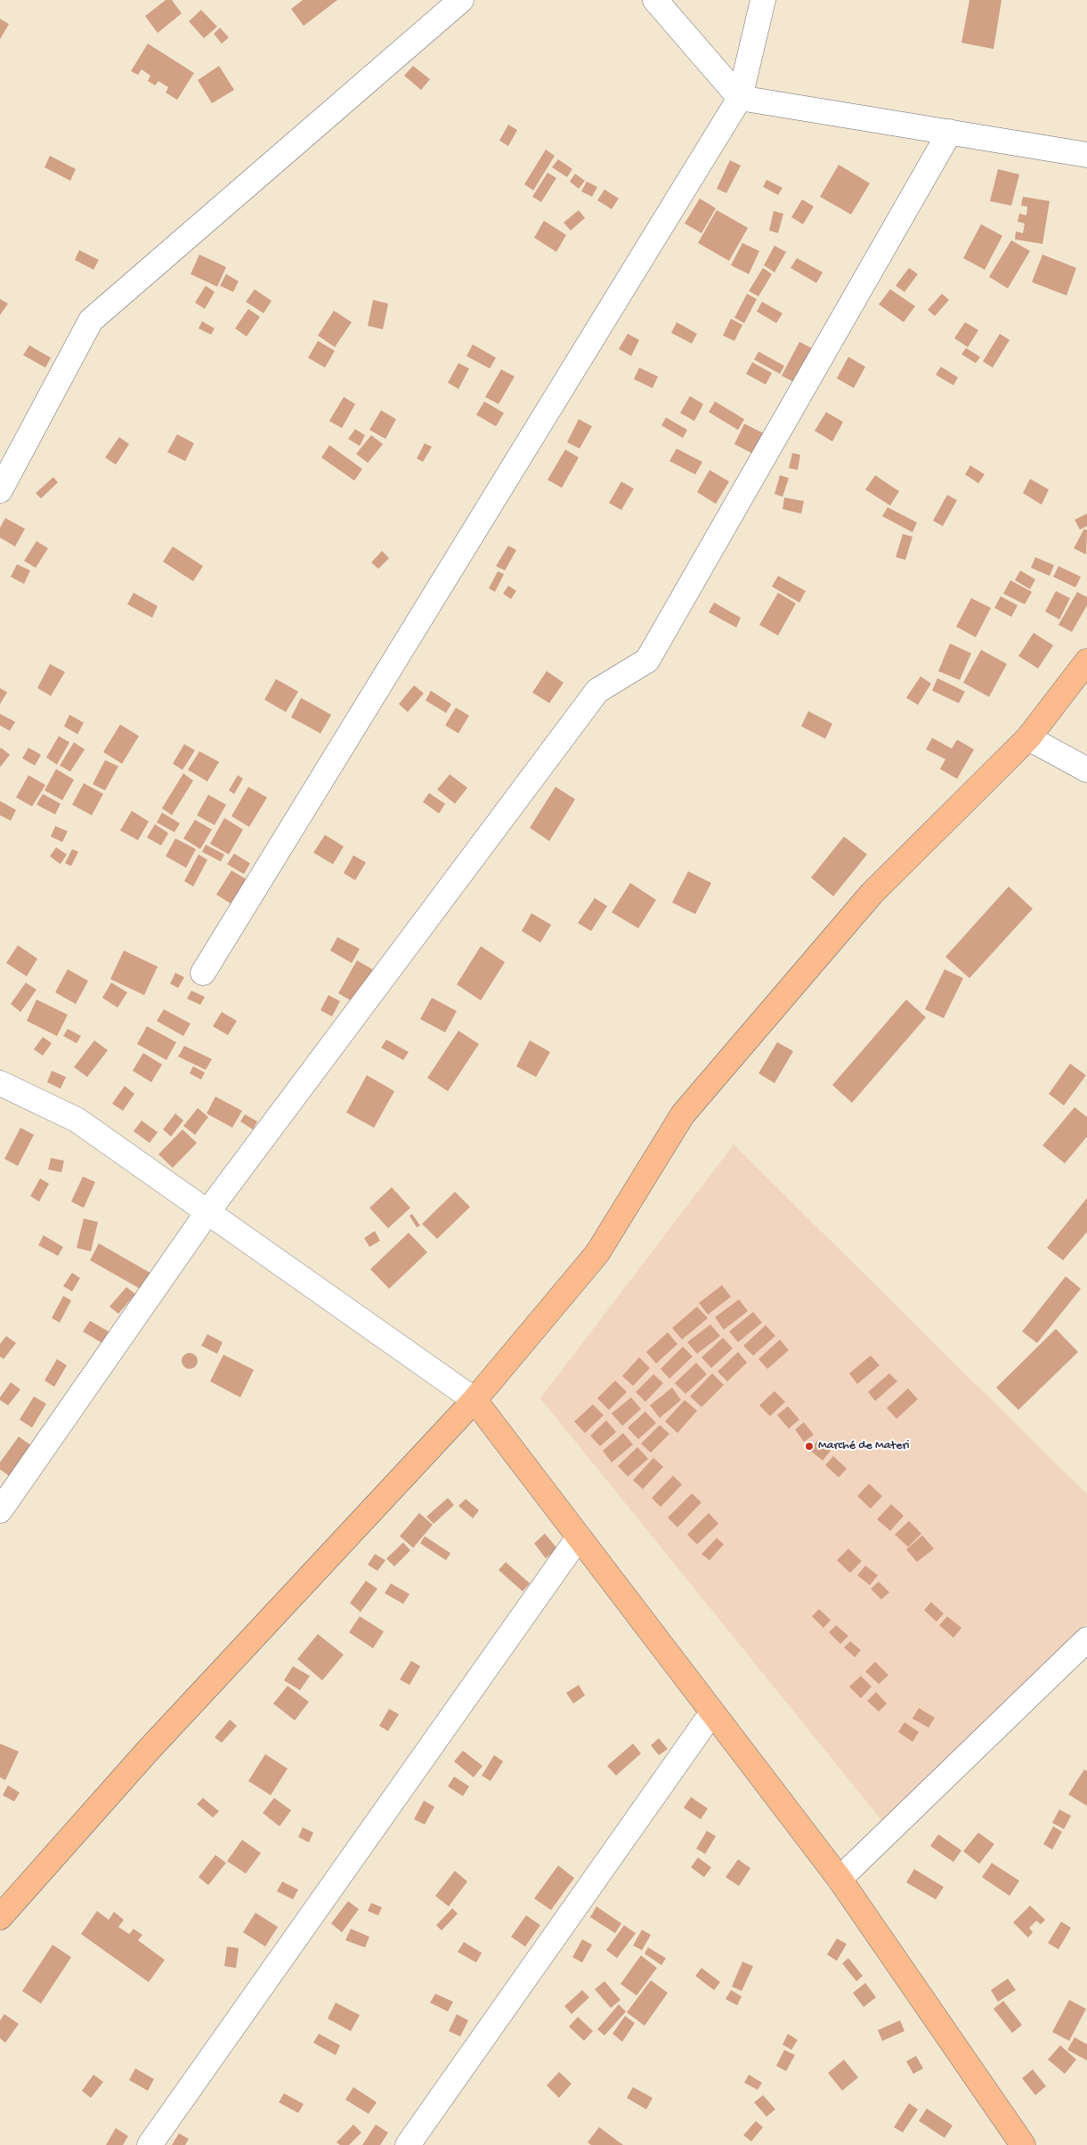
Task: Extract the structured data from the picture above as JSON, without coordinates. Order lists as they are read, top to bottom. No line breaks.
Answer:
{"places":["Marché de Materi"]}
